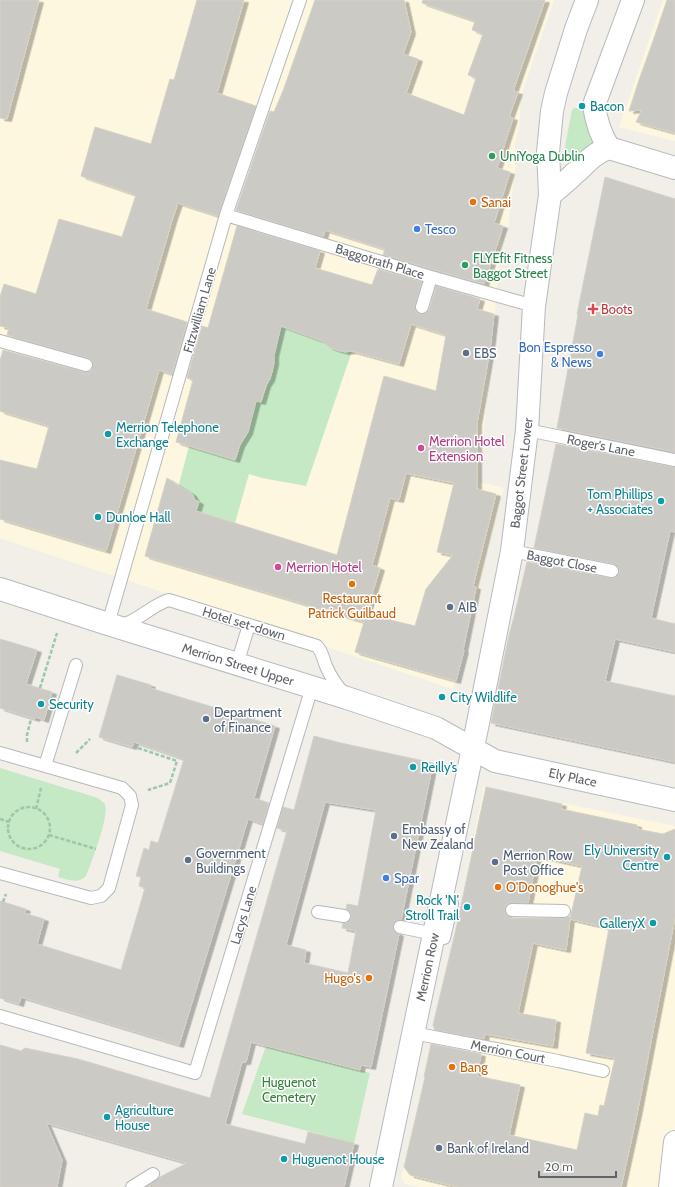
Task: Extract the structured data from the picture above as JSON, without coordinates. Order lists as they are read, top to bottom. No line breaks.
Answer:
{"streets":{"main road":["Baggot Street Lower","Merrion Street Upper","Ely Place","Merrion Row"],"lane":["Baggotrath Place","Fitzwilliam Lane","Roger's Lane","Baggot Close","Hotel set-down","Lacys Lane","Merrion Court"]},"crossings":[["Baggotrath Place","Fitzwilliam Lane"],["Baggotrath Place","Baggot Street Lower"],["Fitzwilliam Lane","Hotel set-down"],["Fitzwilliam Lane","Merrion Street Upper"],["Roger's Lane","Baggot Street Lower"],["Baggot Street Lower","Baggot Close"],["Baggot Street Lower","Merrion Street Upper"],["Baggot Street Lower","Ely Place"],["Baggot Street Lower","Merrion Row"],["Hotel set-down","Merrion Street Upper"],["Merrion Street Upper","Ely Place"],["Merrion Street Upper","Lacys Lane"],["Merrion Street Upper","Merrion Row"],["Ely Place","Merrion Row"],["Merrion Row","Merrion Court"]],"parks":["Huguenot Cemetery"],"places":{"other":["Bacon","UniYoga Dublin","Sanai","Tesco","FLYEfit Fitness Baggot Street","EBS","Bon Espresso & News","Merrion Telephone Exchange","Merrion Hotel Extension","Tom Phillips + Associates","Dunloe Hall","Merrion Hotel","Restaurant Patrick Guilbaud","AIB","City Wildlife","Security","Department of Finance","Reilly’s","Embassy of New Zealand","Ely University Centre","Government Buildings","Merrion Row Post Office","Spar","O'Donoghue's","Rock 'N' Stroll Trail","GalleryX","Hugo's","Bang","Agriculture House","Bank of Ireland","Huguenot House"],"health":["Boots"]},"scale_bar":"20 m"}
